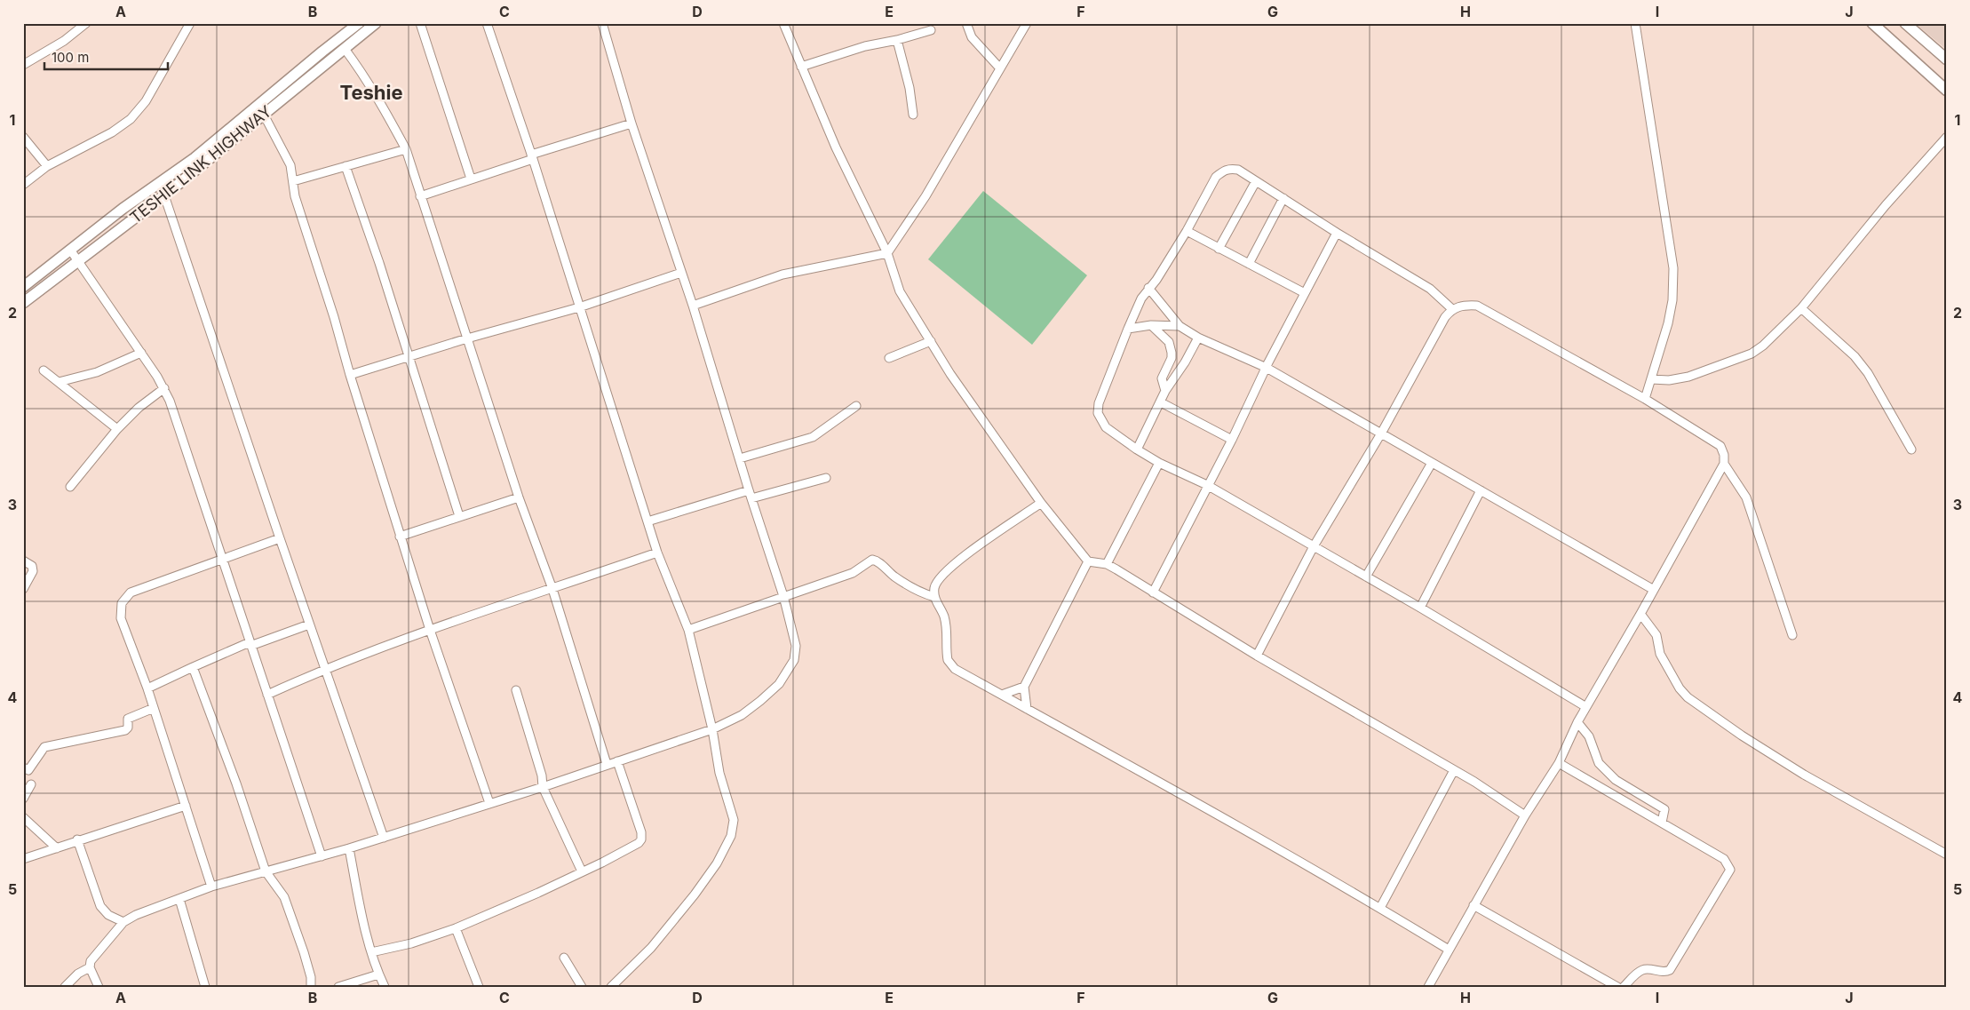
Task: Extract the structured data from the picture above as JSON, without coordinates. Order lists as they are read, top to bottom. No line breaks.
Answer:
{"streets":{"main road":["TESHIE LINK HIGHWAY"]},"districts":["Teshie"],"scale_bar":"100 m","grid":{"columns":["A","B","C","D","E","F","G","H","I","J"],"rows":["1","2","3","4","5"]}}
